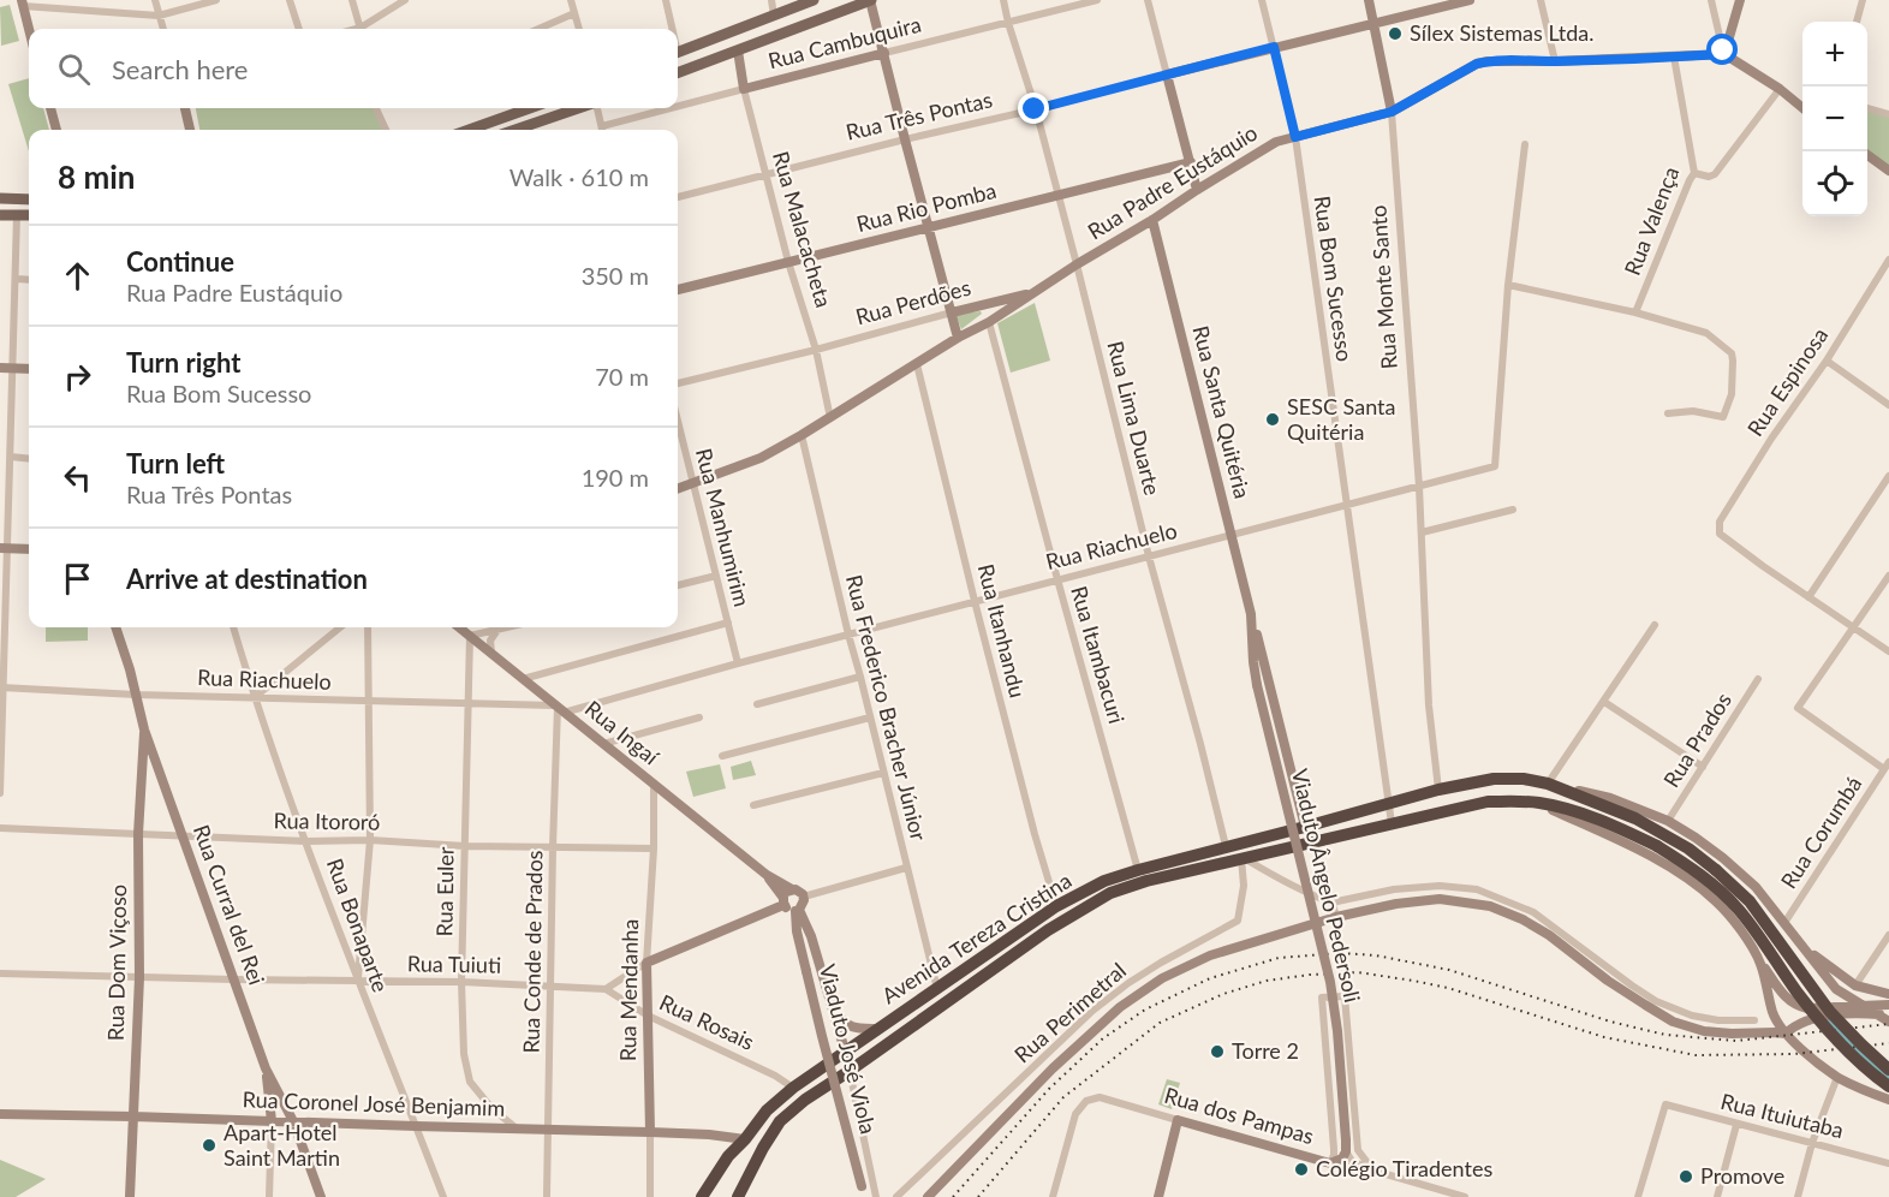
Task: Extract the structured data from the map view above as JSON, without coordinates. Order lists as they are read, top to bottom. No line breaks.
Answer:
{"streets":{"highway":["Avenida Tereza Cristina"],"street":["Rua Cambuquira","Rua Três Pontas","Rua Padre Eustáquio","Rua Rio Pomba","Rua Valença","Rua Malacacheta","Rua Bom Sucesso","Rua Monte Santo","Rua Perdões","Rua Espinosa","Rua Santa Quitéria","Rua Lima Duarte","Rua Manhumirim","Rua Riachuelo","Rua Itanhandu","Rua Itambacuri","Rua Frederico Bracher Júnior","Rua Ingaí","Rua Prados","Rua Itororó","Rua Corumbá","Viaduto Ângelo Pedersoli","Rua Euler","Rua Curral del Rei","Rua Bonaparte","Rua Conde de Prados","Rua Dom Viçoso","Rua Tuiuti","Rua Mendanha","Rua Perimetral","Rua Rosais","Viaduto José Viola","Rua Coronel José Benjamim","Rua dos Pampas","Rua Ituiutaba"]},"crossings":[["Rua Cambuquira","Rua Malacacheta"],["Rua Cambuquira","Rua Lima Duarte"],["Rua Três Pontas","Rua Malacacheta"],["Rua Três Pontas","Rua Bom Sucesso"],["Rua Três Pontas","Rua Monte Santo"],["Rua Três Pontas","Rua Lima Duarte"],["Rua Padre Eustáquio","Rua Valença"],["Rua Padre Eustáquio","Rua Malacacheta"],["Rua Padre Eustáquio","Rua Bom Sucesso"],["Rua Padre Eustáquio","Rua Monte Santo"],["Rua Padre Eustáquio","Rua Perdões"],["Rua Padre Eustáquio","Rua Santa Quitéria"],["Rua Padre Eustáquio","Rua Lima Duarte"],["Rua Padre Eustáquio","Rua Manhumirim"],["Rua Padre Eustáquio","Rua Itanhandu"],["Rua Padre Eustáquio","Rua Itambacuri"],["Rua Padre Eustáquio","Rua Frederico Bracher Júnior"],["Rua Rio Pomba","Rua Malacacheta"],["Rua Rio Pomba","Rua Lima Duarte"],["Rua Malacacheta","Rua Perdões"],["Rua Bom Sucesso","Rua Riachuelo"],["Rua Bom Sucesso","Avenida Tereza Cristina"],["Rua Monte Santo","Rua Riachuelo"],["Rua Monte Santo","Avenida Tereza Cristina"],["Rua Santa Quitéria","Rua Riachuelo"],["Rua Santa Quitéria","Viaduto Ângelo Pedersoli"],["Rua Santa Quitéria","Avenida Tereza Cristina"],["Rua Lima Duarte","Rua Riachuelo"],["Rua Lima Duarte","Avenida Tereza Cristina"],["Rua Manhumirim","Rua Riachuelo"],["Rua Riachuelo","Rua Itanhandu"],["Rua Riachuelo","Rua Itambacuri"],["Rua Riachuelo","Rua Frederico Bracher Júnior"],["Rua Riachuelo","Rua Ingaí"],["Rua Riachuelo","Rua Euler"],["Rua Riachuelo","Rua Curral del Rei"],["Rua Riachuelo","Rua Bonaparte"],["Rua Riachuelo","Rua Conde de Prados"],["Rua Itanhandu","Avenida Tereza Cristina"],["Rua Itambacuri","Avenida Tereza Cristina"],["Rua Frederico Bracher Júnior","Avenida Tereza Cristina"],["Rua Ingaí","Rua Euler"],["Rua Ingaí","Rua Conde de Prados"],["Rua Ingaí","Rua Mendanha"],["Rua Ingaí","Viaduto José Viola"],["Rua Prados","Avenida Tereza Cristina"],["Rua Itororó","Rua Euler"],["Rua Itororó","Rua Curral del Rei"],["Rua Itororó","Rua Bonaparte"],["Rua Itororó","Rua Conde de Prados"],["Rua Itororó","Rua Dom Viçoso"],["Rua Itororó","Rua Mendanha"],["Rua Corumbá","Avenida Tereza Cristina"],["Rua Euler","Rua Tuiuti"],["Rua Euler","Rua Coronel José Benjamim"],["Rua Curral del Rei","Rua Dom Viçoso"],["Rua Curral del Rei","Rua Tuiuti"],["Rua Curral del Rei","Rua Coronel José Benjamim"],["Rua Bonaparte","Rua Tuiuti"],["Rua Bonaparte","Rua Coronel José Benjamim"],["Avenida Tereza Cristina","Rua Perimetral"],["Avenida Tereza Cristina","Rua Rosais"],["Avenida Tereza Cristina","Rua Coronel José Benjamim"],["Rua Conde de Prados","Rua Tuiuti"],["Rua Conde de Prados","Rua Coronel José Benjamim"],["Rua Dom Viçoso","Rua Tuiuti"],["Rua Dom Viçoso","Rua Coronel José Benjamim"],["Rua Tuiuti","Rua Rosais"],["Rua Mendanha","Rua Rosais"],["Rua Mendanha","Rua Coronel José Benjamim"]],"places":["Sílex Sistemas Ltda.","SESC Santa Quitéria","Torre 2","Apart-Hotel Saint Martin","Colégio Tiradentes","Promove"],"page":{"map_buttons":["+","−"],"search":"Search here","heading":["8 min","Walk · 610 m"],"list":[["Continue","Rua Padre Eustáquio","350 m"],["Turn right","Rua Bom Sucesso","70 m"],["Turn left","Rua Três Pontas","190 m"],"Arrive at destination"]}}
